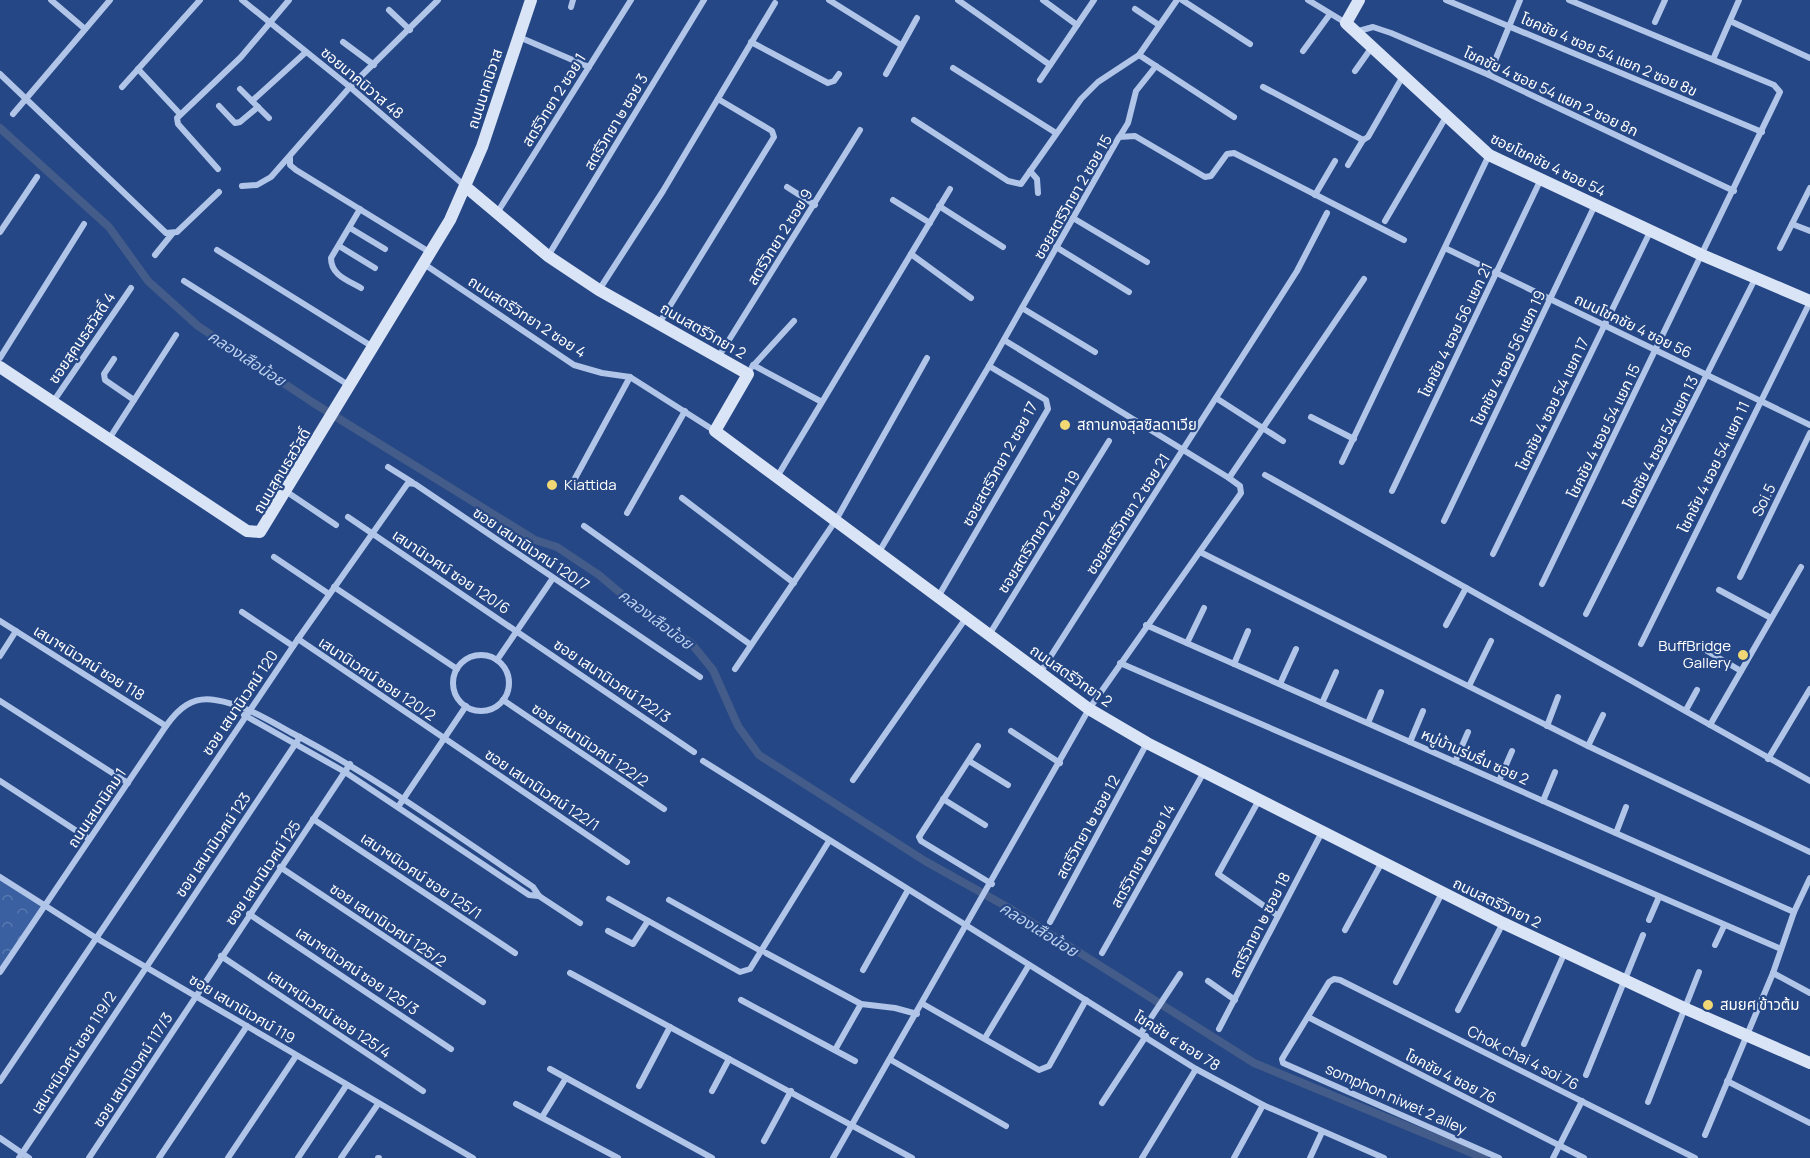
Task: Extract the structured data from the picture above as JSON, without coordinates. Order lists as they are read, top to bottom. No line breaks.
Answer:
{"streets":{"street":["โชคชัย 4 ซอย 54 แยก 2 ซอย 8ข","ซอยนาคนิวาส 48","ถนนนาคนิวาส","โชคชัย 4 ซอย 54 แยก 2 ซอย 8ก","สตรีวิทยา 2 ซอย 1","สตรีวิทยา ๒ ซอย 3","ซอยโชคชัย 4 ซอย 54","ซอยสตรีวิทยา 2 ซอย 15","สตรีวิทยา 2 ซอย 9","ถนนสตรีวิทยา 2 ซอย 4","ถนนโชคชัย 4 ซอย 56","โชคชัย 4 ซอย 56 แยก 21","ถนนสตรีวิทยา 2","ซอยสุคนธสวัสดิ์ 4","โชคชัย 4 ซอย 56 แยก 19","โชคชัย 4 ซอย 54 แยก 17","โชคชัย 4 ซอย 54 แยก 15","โชคชัย 4 ซอย 54 แยก 13","ซอยสตรีวิทยา 2 ซอย 17","โชคชัย 4 ซอย 54 แยก 11","ถนนสุคนธสวัสดิ์","Soi.5","ซอยสตรีวิทยา 2 ซอย 21","ซอยสตรีวิทยา 2 ซอย 19","ซอย เสนานิเวศน์ 120/7","เสนานิเวศน์ ซอย 120/6","เสนาฯนิเวศน์ ซอย 118","เสนานิเวศน์ ซอย 120/2","ซอย เสนานิเวศน์ 122/3","ซอย เสนานิเวศน์ 120","ซอย เสนานิเวศน์ 122/2","หมู่บ้านร่มรื่น ซอย 2","ซอย เสนานิเวศน์ 122/1","ถนนเสนานิคม 1","สตรีวิทยา ๒ ซอย 12","ซอย เสนานิเวศน์ 123","สตรีวิทยา ๒ ซอย 14","ซอย เสนานิเวศน์ 125","เสนาฯนิเวศน์ ซอย 125/1","ซอย เสนานิเวศน์ 125/2","สตรีวิทยา ๒ ซอย 18","เสนาฯนิเวศน์ ซอย 125/3","ซอย เสนานิเวศน์ 119","เสนาฯนิเวศน์ ซอย 125/4","โชคชัย ๔ ซอย 78","เสนาฯนิเวศน์ ซอย 119/2","Chok chai 4 soi 76","ซอย เสนานิเวศน์ 117/3","โชคชัย 4 ซอย 76","somphon niwet 2 alley"]},"crossings":[["โชคชัย 4 ซอย 54 แยก 2 ซอย 8ข","โชคชัย 4 ซอย 54 แยก 15"],["ซอยนาคนิวาส 48","ถนนนาคนิวาส"],["ซอยนาคนิวาส 48","ถนนสตรีวิทยา 2"],["ซอยนาคนิวาส 48","ถนนสุคนธสวัสดิ์"],["ถนนนาคนิวาส","ถนนสตรีวิทยา 2"],["ถนนนาคนิวาส","ถนนสุคนธสวัสดิ์"],["โชคชัย 4 ซอย 54 แยก 2 ซอย 8ก","ซอยโชคชัย 4 ซอย 54"],["โชคชัย 4 ซอย 54 แยก 2 ซอย 8ก","โชคชัย 4 ซอย 54 แยก 15"],["สตรีวิทยา 2 ซอย 1","ถนนสตรีวิทยา 2"],["สตรีวิทยา ๒ ซอย 3","ถนนสตรีวิทยา 2"],["ซอยโชคชัย 4 ซอย 54","โชคชัย 4 ซอย 56 แยก 21"],["ซอยโชคชัย 4 ซอย 54","โชคชัย 4 ซอย 56 แยก 19"],["ซอยโชคชัย 4 ซอย 54","โชคชัย 4 ซอย 54 แยก 17"],["ซอยโชคชัย 4 ซอย 54","โชคชัย 4 ซอย 54 แยก 15"],["ซอยโชคชัย 4 ซอย 54","โชคชัย 4 ซอย 54 แยก 13"],["ซอยโชคชัย 4 ซอย 54","โชคชัย 4 ซอย 54 แยก 11"],["ซอยสตรีวิทยา 2 ซอย 15","ถนนสตรีวิทยา 2"],["ซอยสตรีวิทยา 2 ซอย 15","ซอยสตรีวิทยา 2 ซอย 17"],["สตรีวิทยา 2 ซอย 9","ถนนสตรีวิทยา 2"],["ถนนสตรีวิทยา 2 ซอย 4","ถนนสตรีวิทยา 2"],["ถนนสตรีวิทยา 2 ซอย 4","ถนนสุคนธสวัสดิ์"],["ถนนโชคชัย 4 ซอย 56","โชคชัย 4 ซอย 56 แยก 21"],["ถนนโชคชัย 4 ซอย 56","โชคชัย 4 ซอย 56 แยก 19"],["ถนนโชคชัย 4 ซอย 56","โชคชัย 4 ซอย 54 แยก 17"],["ถนนโชคชัย 4 ซอย 56","โชคชัย 4 ซอย 54 แยก 15"],["ถนนโชคชัย 4 ซอย 56","โชคชัย 4 ซอย 54 แยก 13"],["ถนนโชคชัย 4 ซอย 56","โชคชัย 4 ซอย 54 แยก 11"],["ถนนสตรีวิทยา 2","ซอยสตรีวิทยา 2 ซอย 17"],["ถนนสตรีวิทยา 2","ถนนสุคนธสวัสดิ์"],["ถนนสตรีวิทยา 2","ซอยสตรีวิทยา 2 ซอย 21"],["ถนนสตรีวิทยา 2","ซอยสตรีวิทยา 2 ซอย 19"],["ถนนสตรีวิทยา 2","สตรีวิทยา ๒ ซอย 12"],["ถนนสตรีวิทยา 2","สตรีวิทยา ๒ ซอย 14"],["ถนนสตรีวิทยา 2","สตรีวิทยา ๒ ซอย 18"],["ซอยสุคนธสวัสดิ์ 4","ถนนสุคนธสวัสดิ์"],["ซอย เสนานิเวศน์ 120/7","ซอย เสนานิเวศน์ 120"],["เสนานิเวศน์ ซอย 120/6","ซอย เสนานิเวศน์ 122/3"],["เสนานิเวศน์ ซอย 120/6","ซอย เสนานิเวศน์ 120"],["เสนาฯนิเวศน์ ซอย 118","ถนนเสนานิคม 1"],["เสนานิเวศน์ ซอย 120/2","ซอย เสนานิเวศน์ 120"],["เสนานิเวศน์ ซอย 120/2","ซอย เสนานิเวศน์ 122/1"],["ซอย เสนานิเวศน์ 120","ถนนเสนานิคม 1"],["ซอย เสนานิเวศน์ 120","ซอย เสนานิเวศน์ 119"],["ถนนเสนานิคม 1","ซอย เสนานิเวศน์ 123"],["ถนนเสนานิคม 1","ซอย เสนานิเวศน์ 125"],["ถนนเสนานิคม 1","ซอย เสนานิเวศน์ 119"],["ซอย เสนานิเวศน์ 123","ซอย เสนานิเวศน์ 119"],["ซอย เสนานิเวศน์ 123","เสนาฯนิเวศน์ ซอย 119/2"],["ซอย เสนานิเวศน์ 125","เสนาฯนิเวศน์ ซอย 125/1"],["ซอย เสนานิเวศน์ 125","ซอย เสนานิเวศน์ 125/2"],["ซอย เสนานิเวศน์ 125","เสนาฯนิเวศน์ ซอย 125/3"],["ซอย เสนานิเวศน์ 125","ซอย เสนานิเวศน์ 119"],["ซอย เสนานิเวศน์ 125","เสนาฯนิเวศน์ ซอย 125/4"],["ซอย เสนานิเวศน์ 125","ซอย เสนานิเวศน์ 117/3"],["ซอย เสนานิเวศน์ 119","เสนาฯนิเวศน์ ซอย 119/2"],["ซอย เสนานิเวศน์ 119","ซอย เสนานิเวศน์ 117/3"],["Chok chai 4 soi 76","โชคชัย 4 ซอย 76"],["Chok chai 4 soi 76","somphon niwet 2 alley"],["โชคชัย 4 ซอย 76","somphon niwet 2 alley"]],"water":["คลองเสือน้อย"],"places":["สถานกงสุลซิลดาเวีย","Kiattida","BuffBridge Gallery","สมยศ ข้าวต้ม"]}
